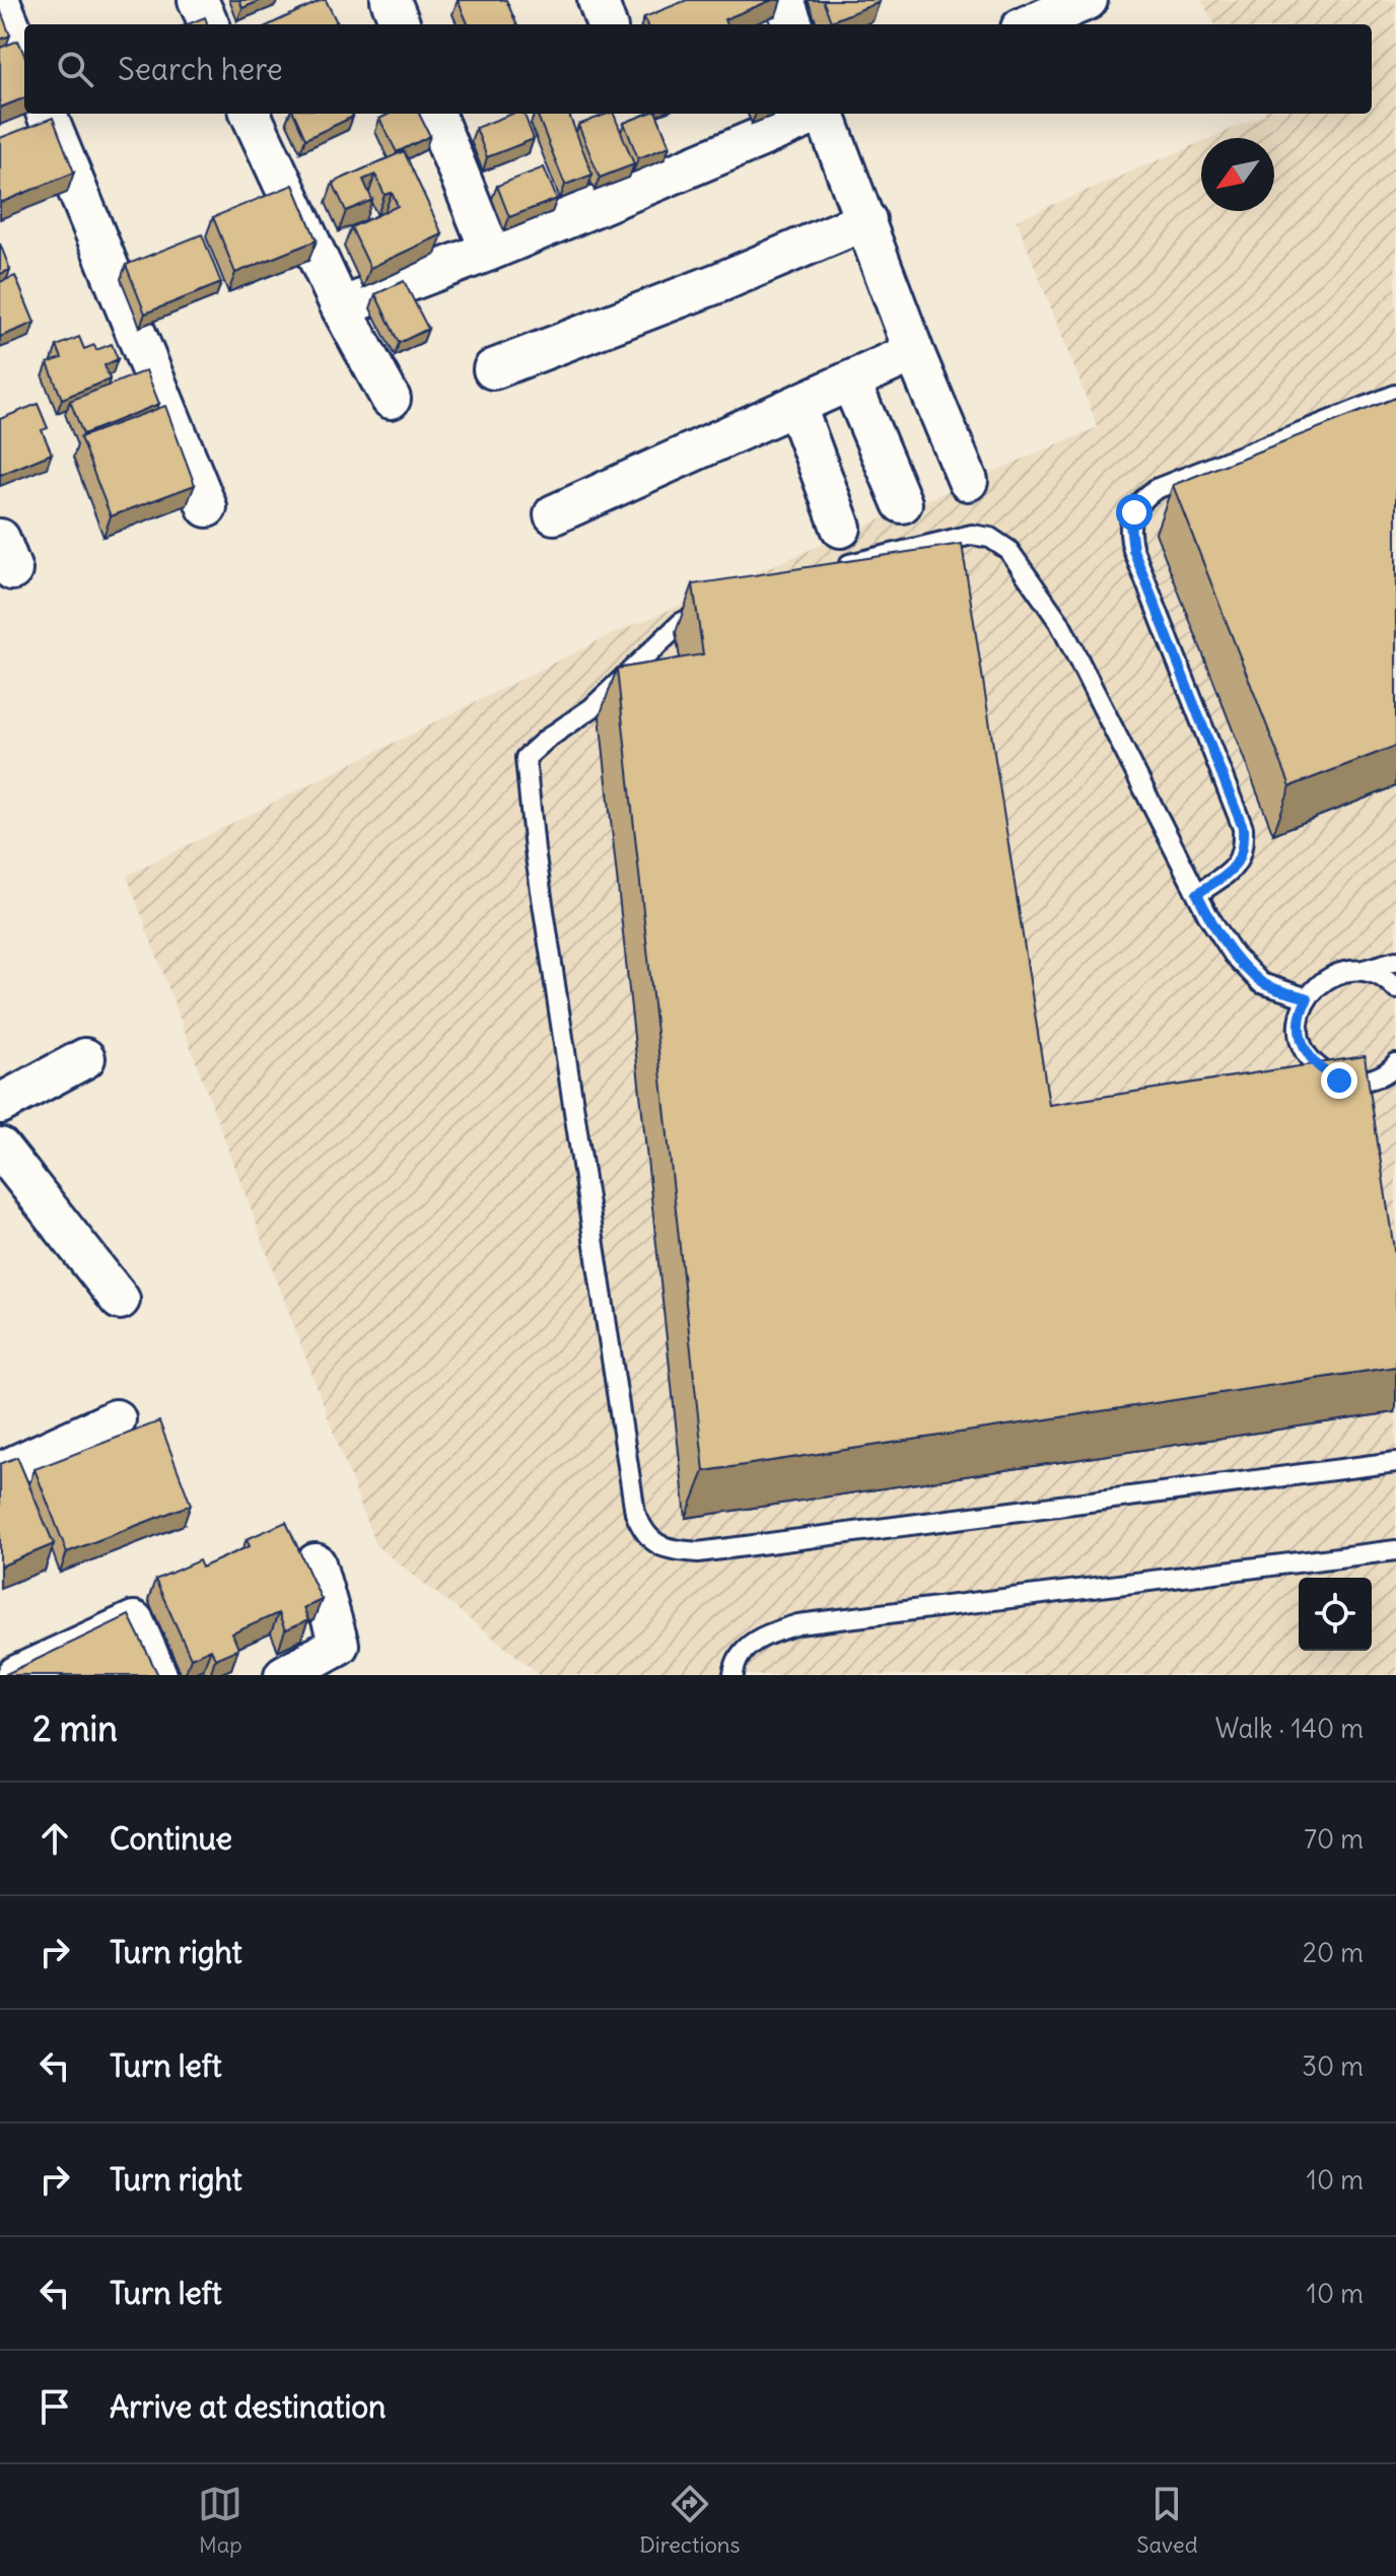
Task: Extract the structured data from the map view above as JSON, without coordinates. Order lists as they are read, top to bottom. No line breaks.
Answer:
{"north":"bottom left","page":{"search":"Search here","heading":["2 min","Walk · 140 m"],"list":[["Continue","70 m"],["Turn right","20 m"],["Turn left","30 m"],["Turn right","10 m"],["Turn left","10 m"],"Arrive at destination"],"nav":["Map","Directions","Saved"]}}
